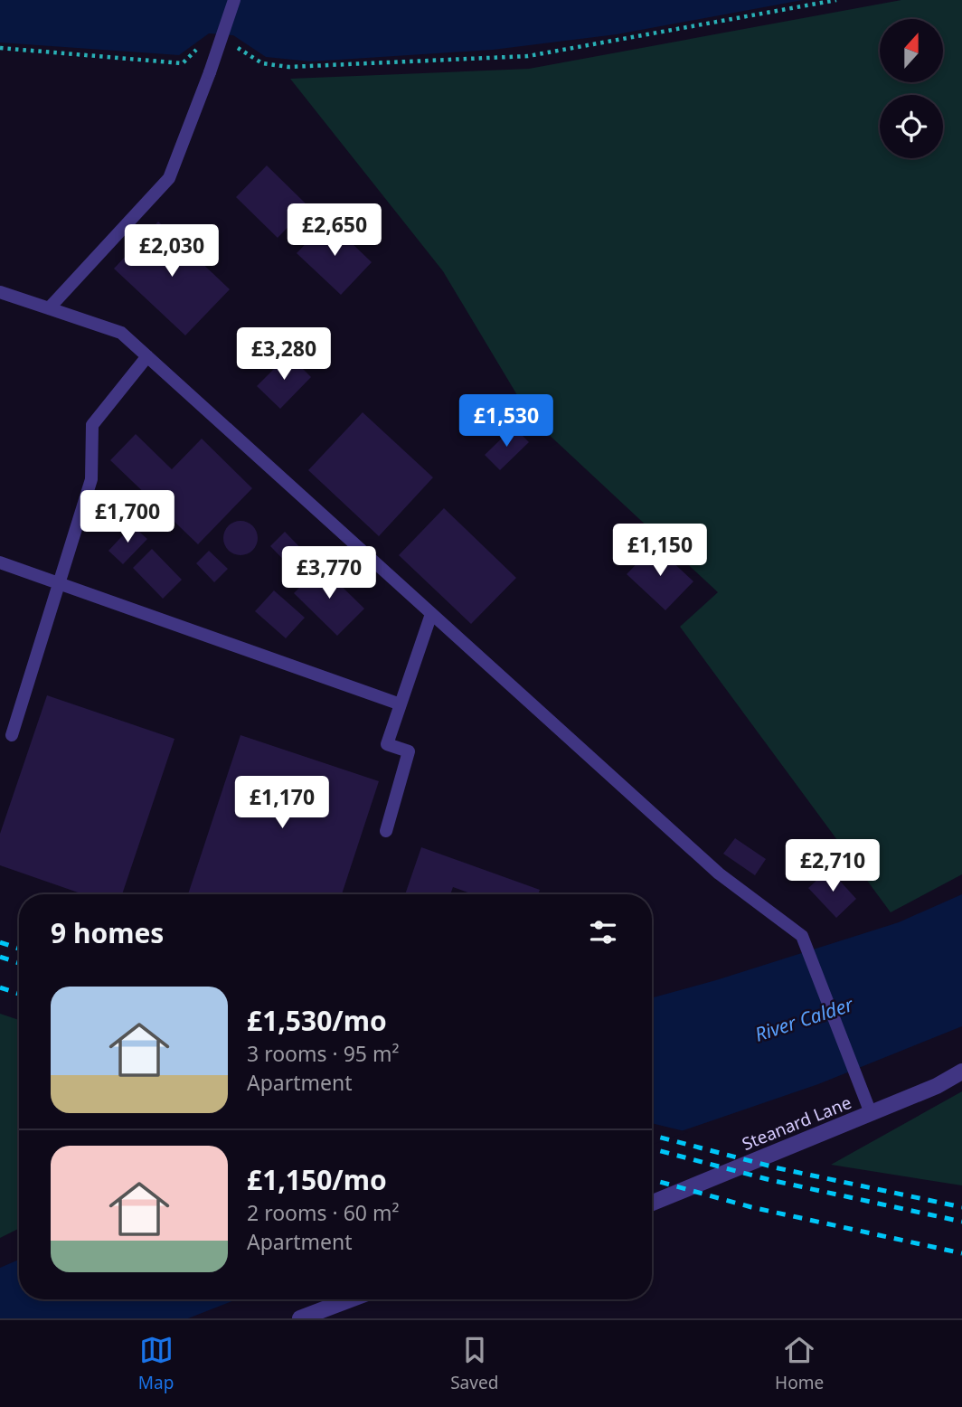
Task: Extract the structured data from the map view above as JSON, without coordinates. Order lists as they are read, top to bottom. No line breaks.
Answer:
{"streets":{"street":["Steanard Lane"]},"water":["River Calder"],"north":"top","page":{"price":["£2,650","£2,030","£3,280","£1,530","£1,700","£1,150","£3,770","£1,170","£2,710"],"heading":"9 homes","list":[{"name":"£1,530/mo","note":"3 rooms · 95 m² · Apartment"},{"name":"£1,150/mo","note":"2 rooms · 60 m² · Apartment"}],"tabs":["Map","Saved","Home"]}}
